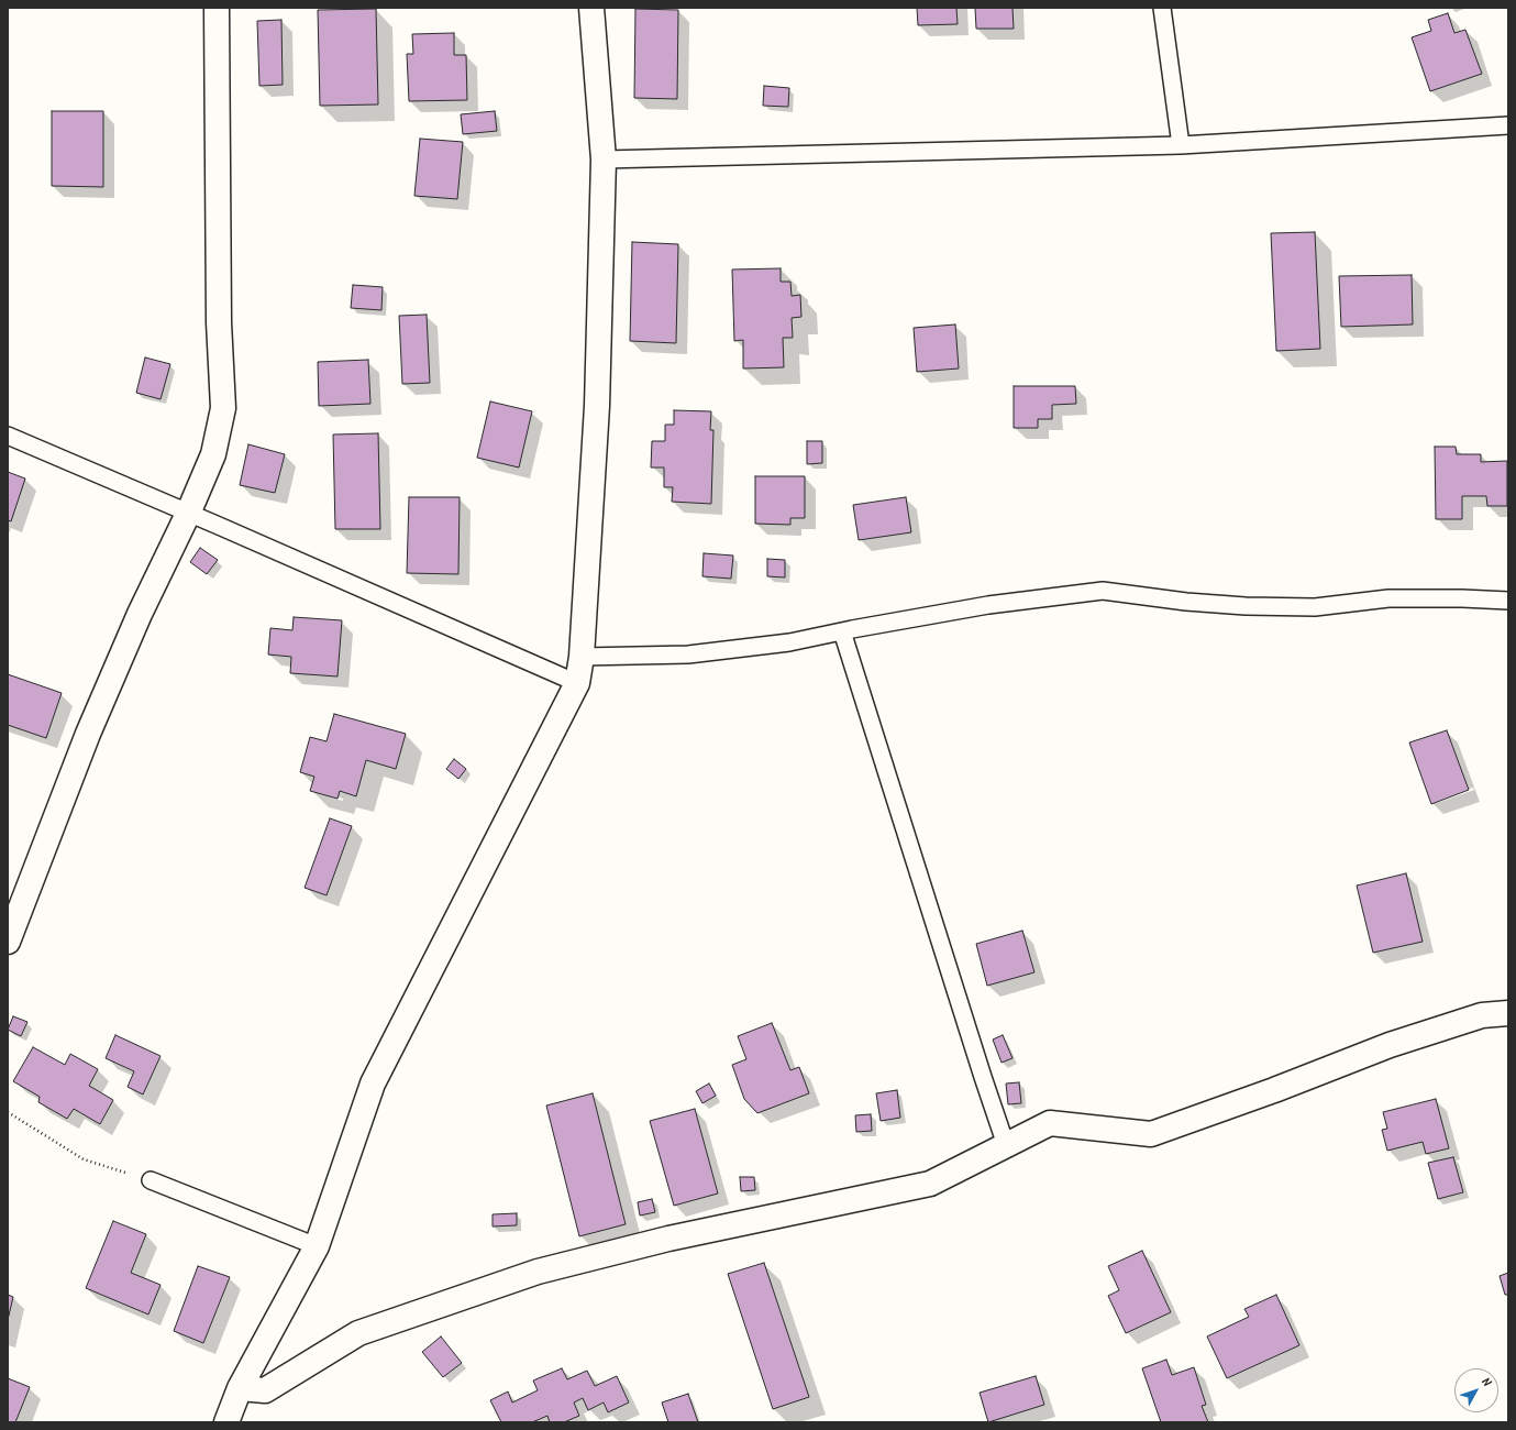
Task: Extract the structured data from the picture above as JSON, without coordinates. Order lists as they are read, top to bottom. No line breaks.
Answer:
{"north":"top right"}
